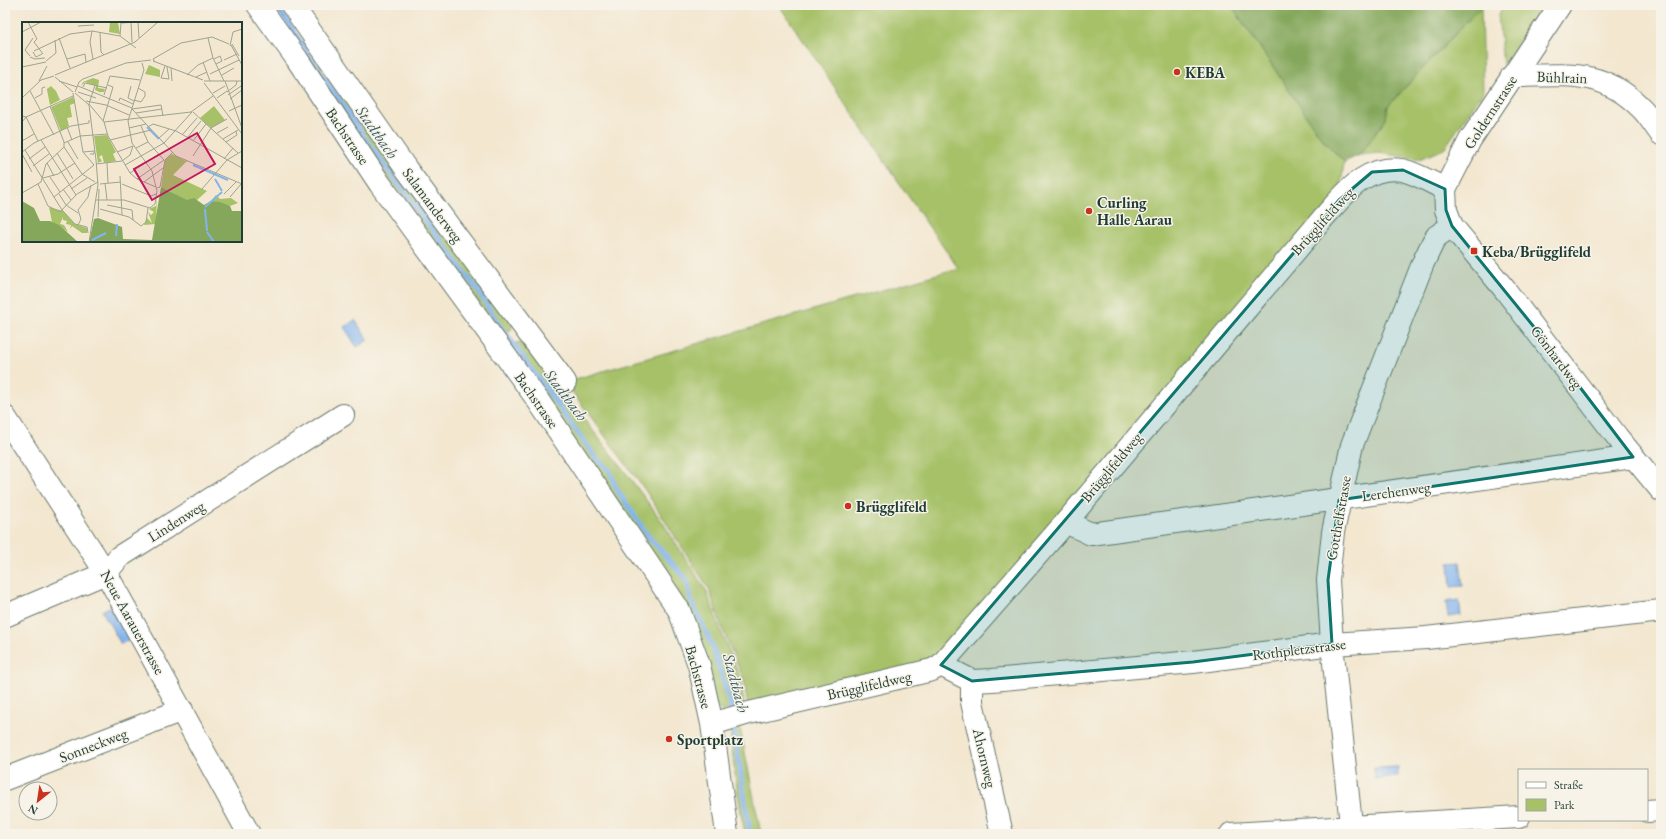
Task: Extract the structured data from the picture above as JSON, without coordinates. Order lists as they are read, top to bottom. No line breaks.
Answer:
{"streets":{"street":["Bühlrain","Goldernstrasse","Bachstrasse","Salamanderweg","Brügglifeldweg","Gönhardweg","Lerchenweg","Gotthelfstrasse","Lindenweg","Neue Aarauerstrasse","Rothpletzstrasse","Sonneckweg","Ahornweg"]},"crossings":[["Bühlrain","Goldernstrasse"],["Goldernstrasse","Brügglifeldweg"],["Goldernstrasse","Gönhardweg"],["Goldernstrasse","Gotthelfstrasse"],["Bachstrasse","Brügglifeldweg"],["Brügglifeldweg","Lerchenweg"],["Gönhardweg","Lerchenweg"],["Gönhardweg","Gotthelfstrasse"],["Lerchenweg","Gotthelfstrasse"],["Gotthelfstrasse","Rothpletzstrasse"],["Lindenweg","Neue Aarauerstrasse"],["Neue Aarauerstrasse","Sonneckweg"],["Rothpletzstrasse","Ahornweg"]],"water":["Stadtbach"],"places":{"other":["KEBA","Curling Halle Aarau","Brügglifeld","Sportplatz"],"transit":["Keba/Brügglifeld"]},"legend":["Straße","Park"],"north":"bottom left"}
